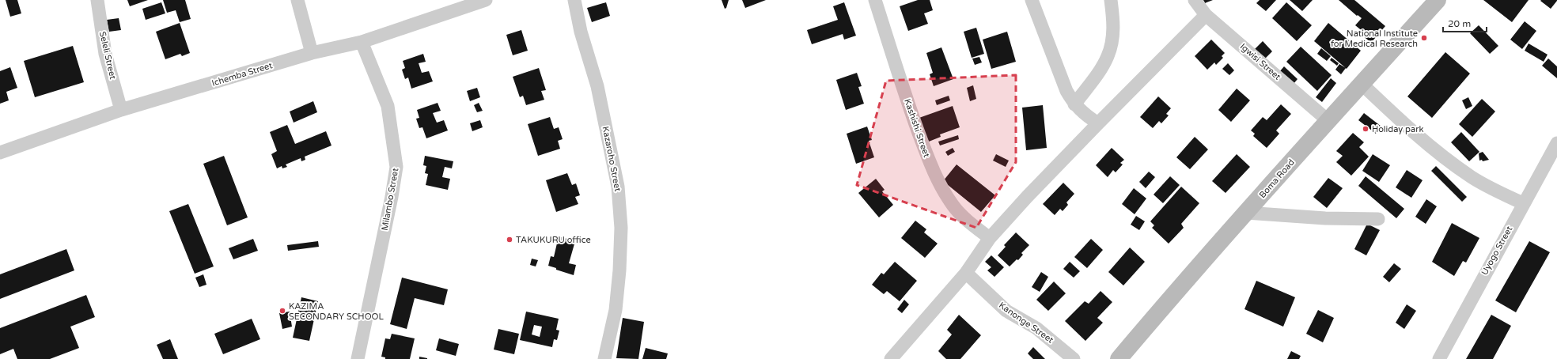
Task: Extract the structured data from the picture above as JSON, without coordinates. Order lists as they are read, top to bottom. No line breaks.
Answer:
{"streets":{"main road":["Boma Road"],"street":["Seleli Street","Igwisi Street","Ichemba Street","Kashishi Street","Kazaroho Street","Milambo Street","Uyogo Street","Kanonge Street"]},"crossings":[["Seleli Street","Ichemba Street"],["Igwisi Street","Boma Road"],["Ichemba Street","Milambo Street"]],"places":["National Institute for Medical Research","Holiday park","TAKUKURU office","KAZIMA SECONDARY SCHOOL"],"scale_bar":"20 m"}
